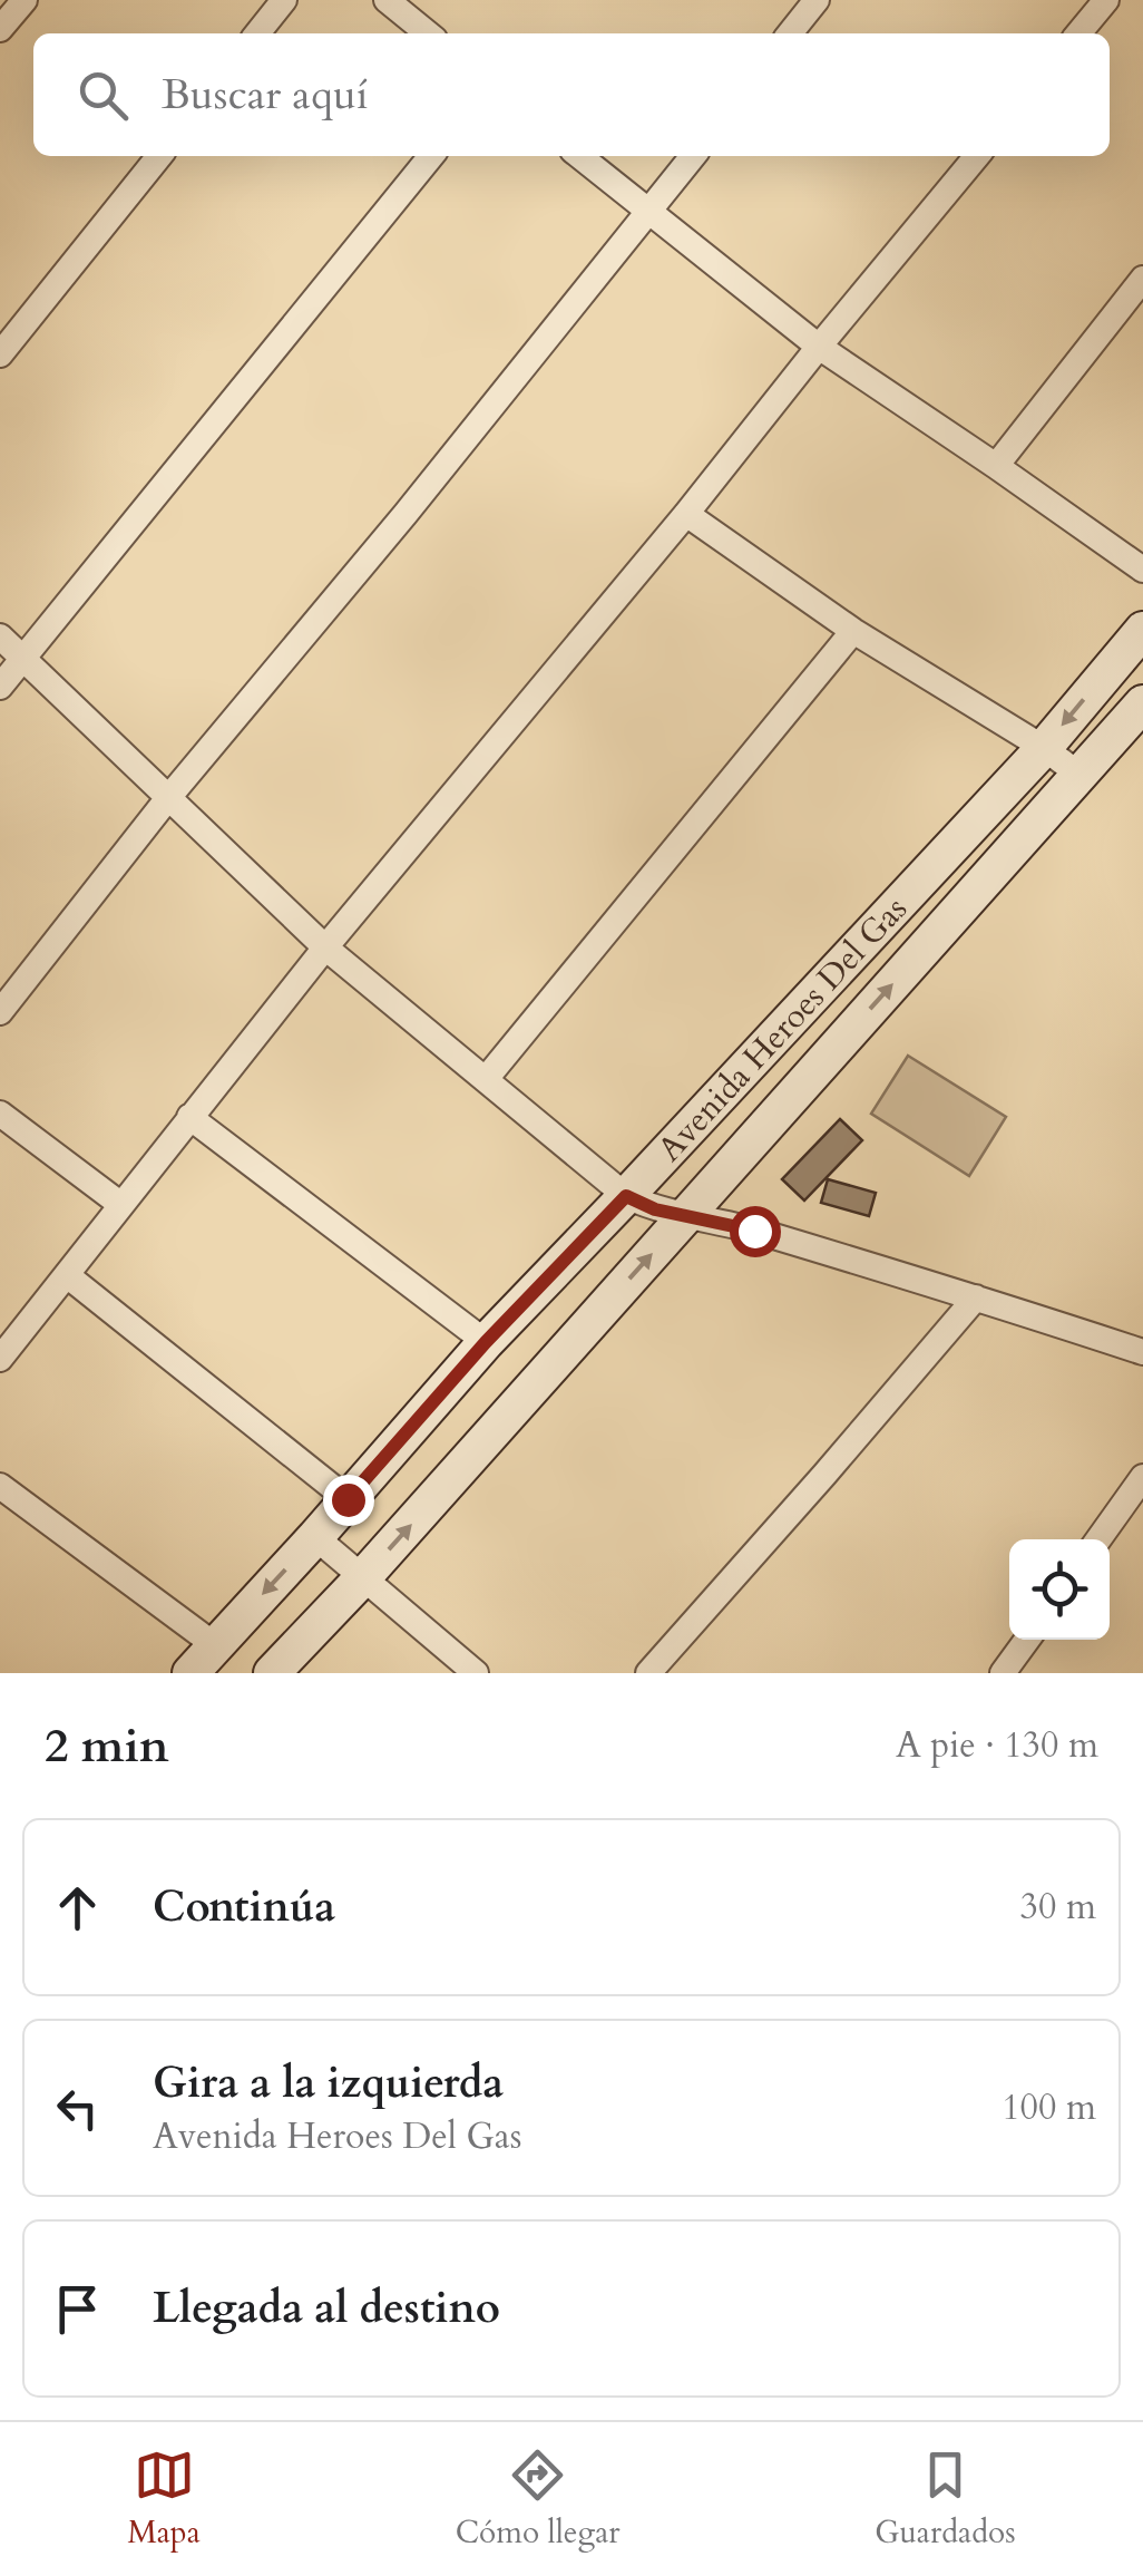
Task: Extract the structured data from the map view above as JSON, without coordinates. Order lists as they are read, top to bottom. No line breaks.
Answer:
{"streets":{"street":["Avenida Heroes Del Gas"]},"page":{"search":"Buscar aquí","heading":["2 min","A pie · 130 m"],"list":[["Continúa","30 m"],["Gira a la izquierda","Avenida Heroes Del Gas","100 m"],"Llegada al destino"],"nav":["Mapa","Cómo llegar","Guardados"]}}
